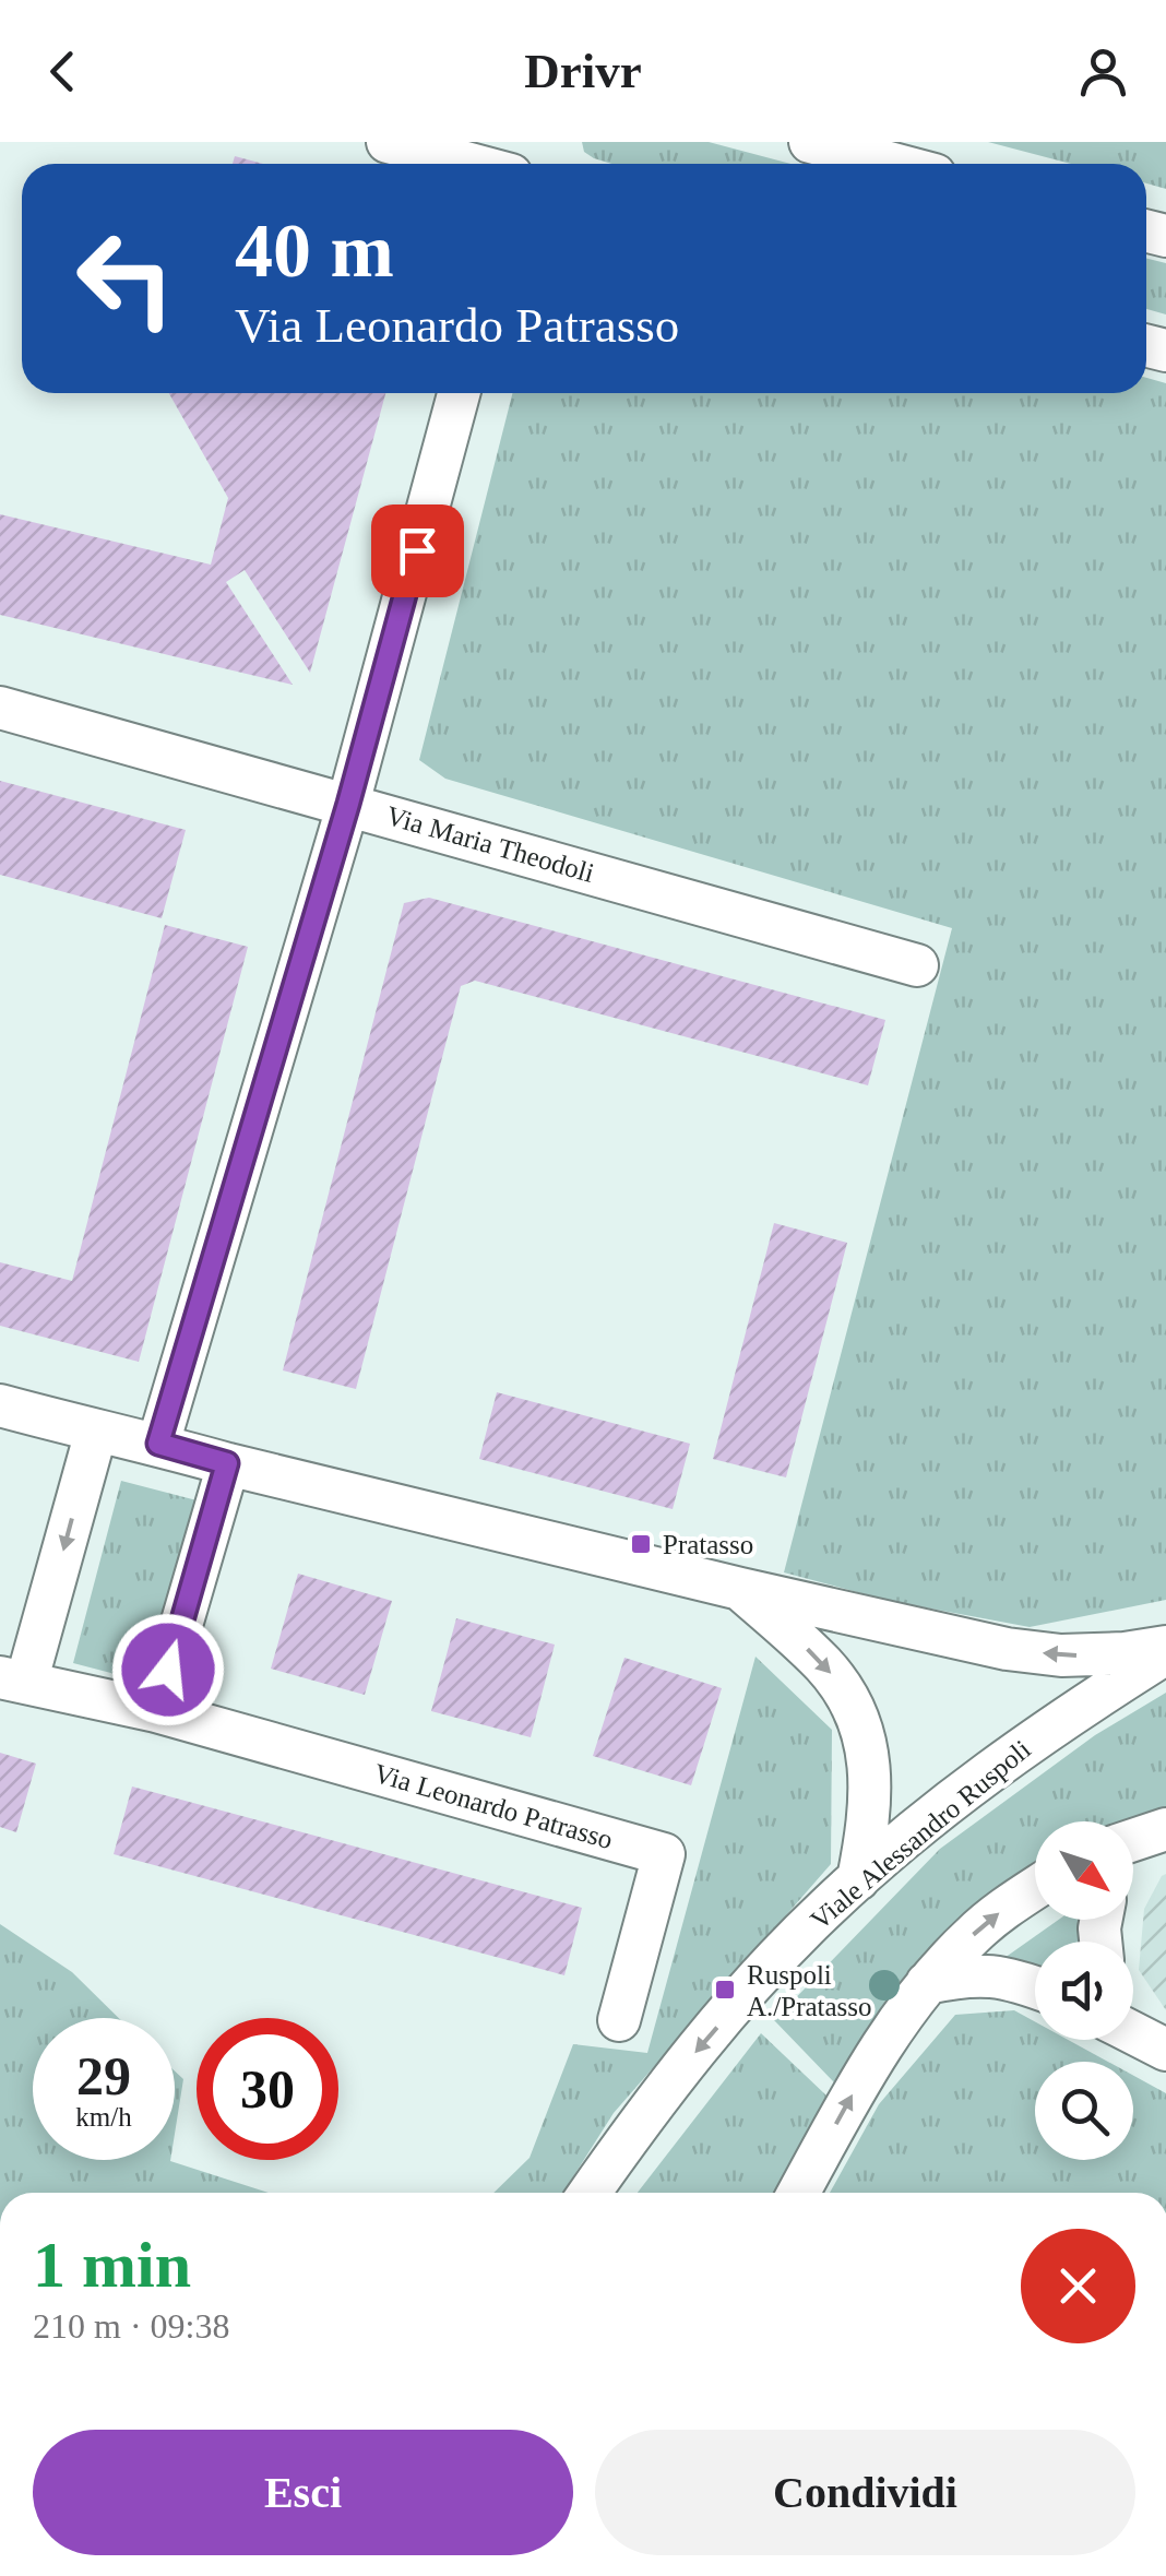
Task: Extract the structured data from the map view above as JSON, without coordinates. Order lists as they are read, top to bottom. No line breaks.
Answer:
{"streets":{"street":["Via Maria Theodoli","Via Leonardo Patrasso","Viale Alessandro Ruspoli"]},"places":{"transit":["Pratasso","Ruspoli A./Pratasso"]},"north":"bottom right","page":{"header":"Drivr","turn":["40 m","Via Leonardo Patrasso"],"speed":"29 km/h","limit":"30","heading":["1 min","210 m · 09:38"],"buttons":["Esci","Condividi"]}}
